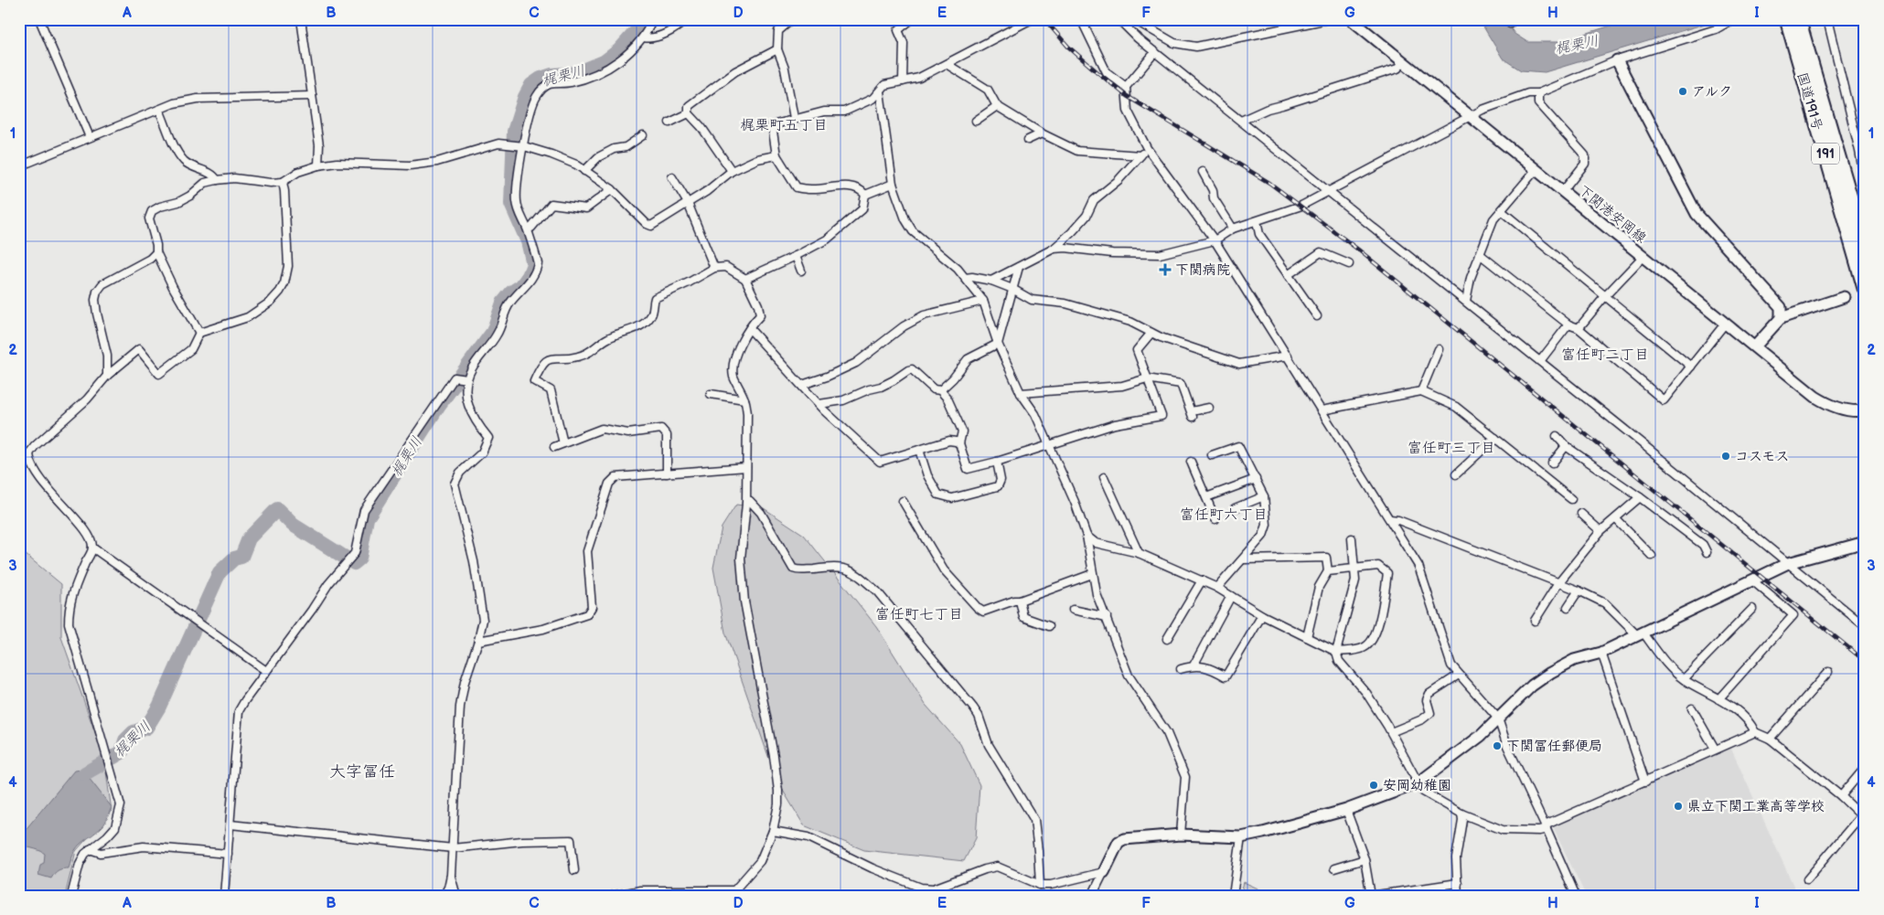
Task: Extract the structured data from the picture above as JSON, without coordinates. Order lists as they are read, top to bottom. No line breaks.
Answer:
{"streets":{"highway":["国道191号","191"],"street":["下関港安岡線"]},"districts":["梶栗町五丁目","富任町二丁目","富任町三丁目","富任町六丁目","富任町七丁目","大字冨任"],"water":["梶栗川"],"places":{"other":["アルク","コスモス","下関冨任郵便局","安岡幼稚園","県立下関工業高等学校"],"health":["下関病院"]},"grid":{"columns":["A","B","C","D","E","F","G","H","I"],"rows":["1","2","3","4"]}}
